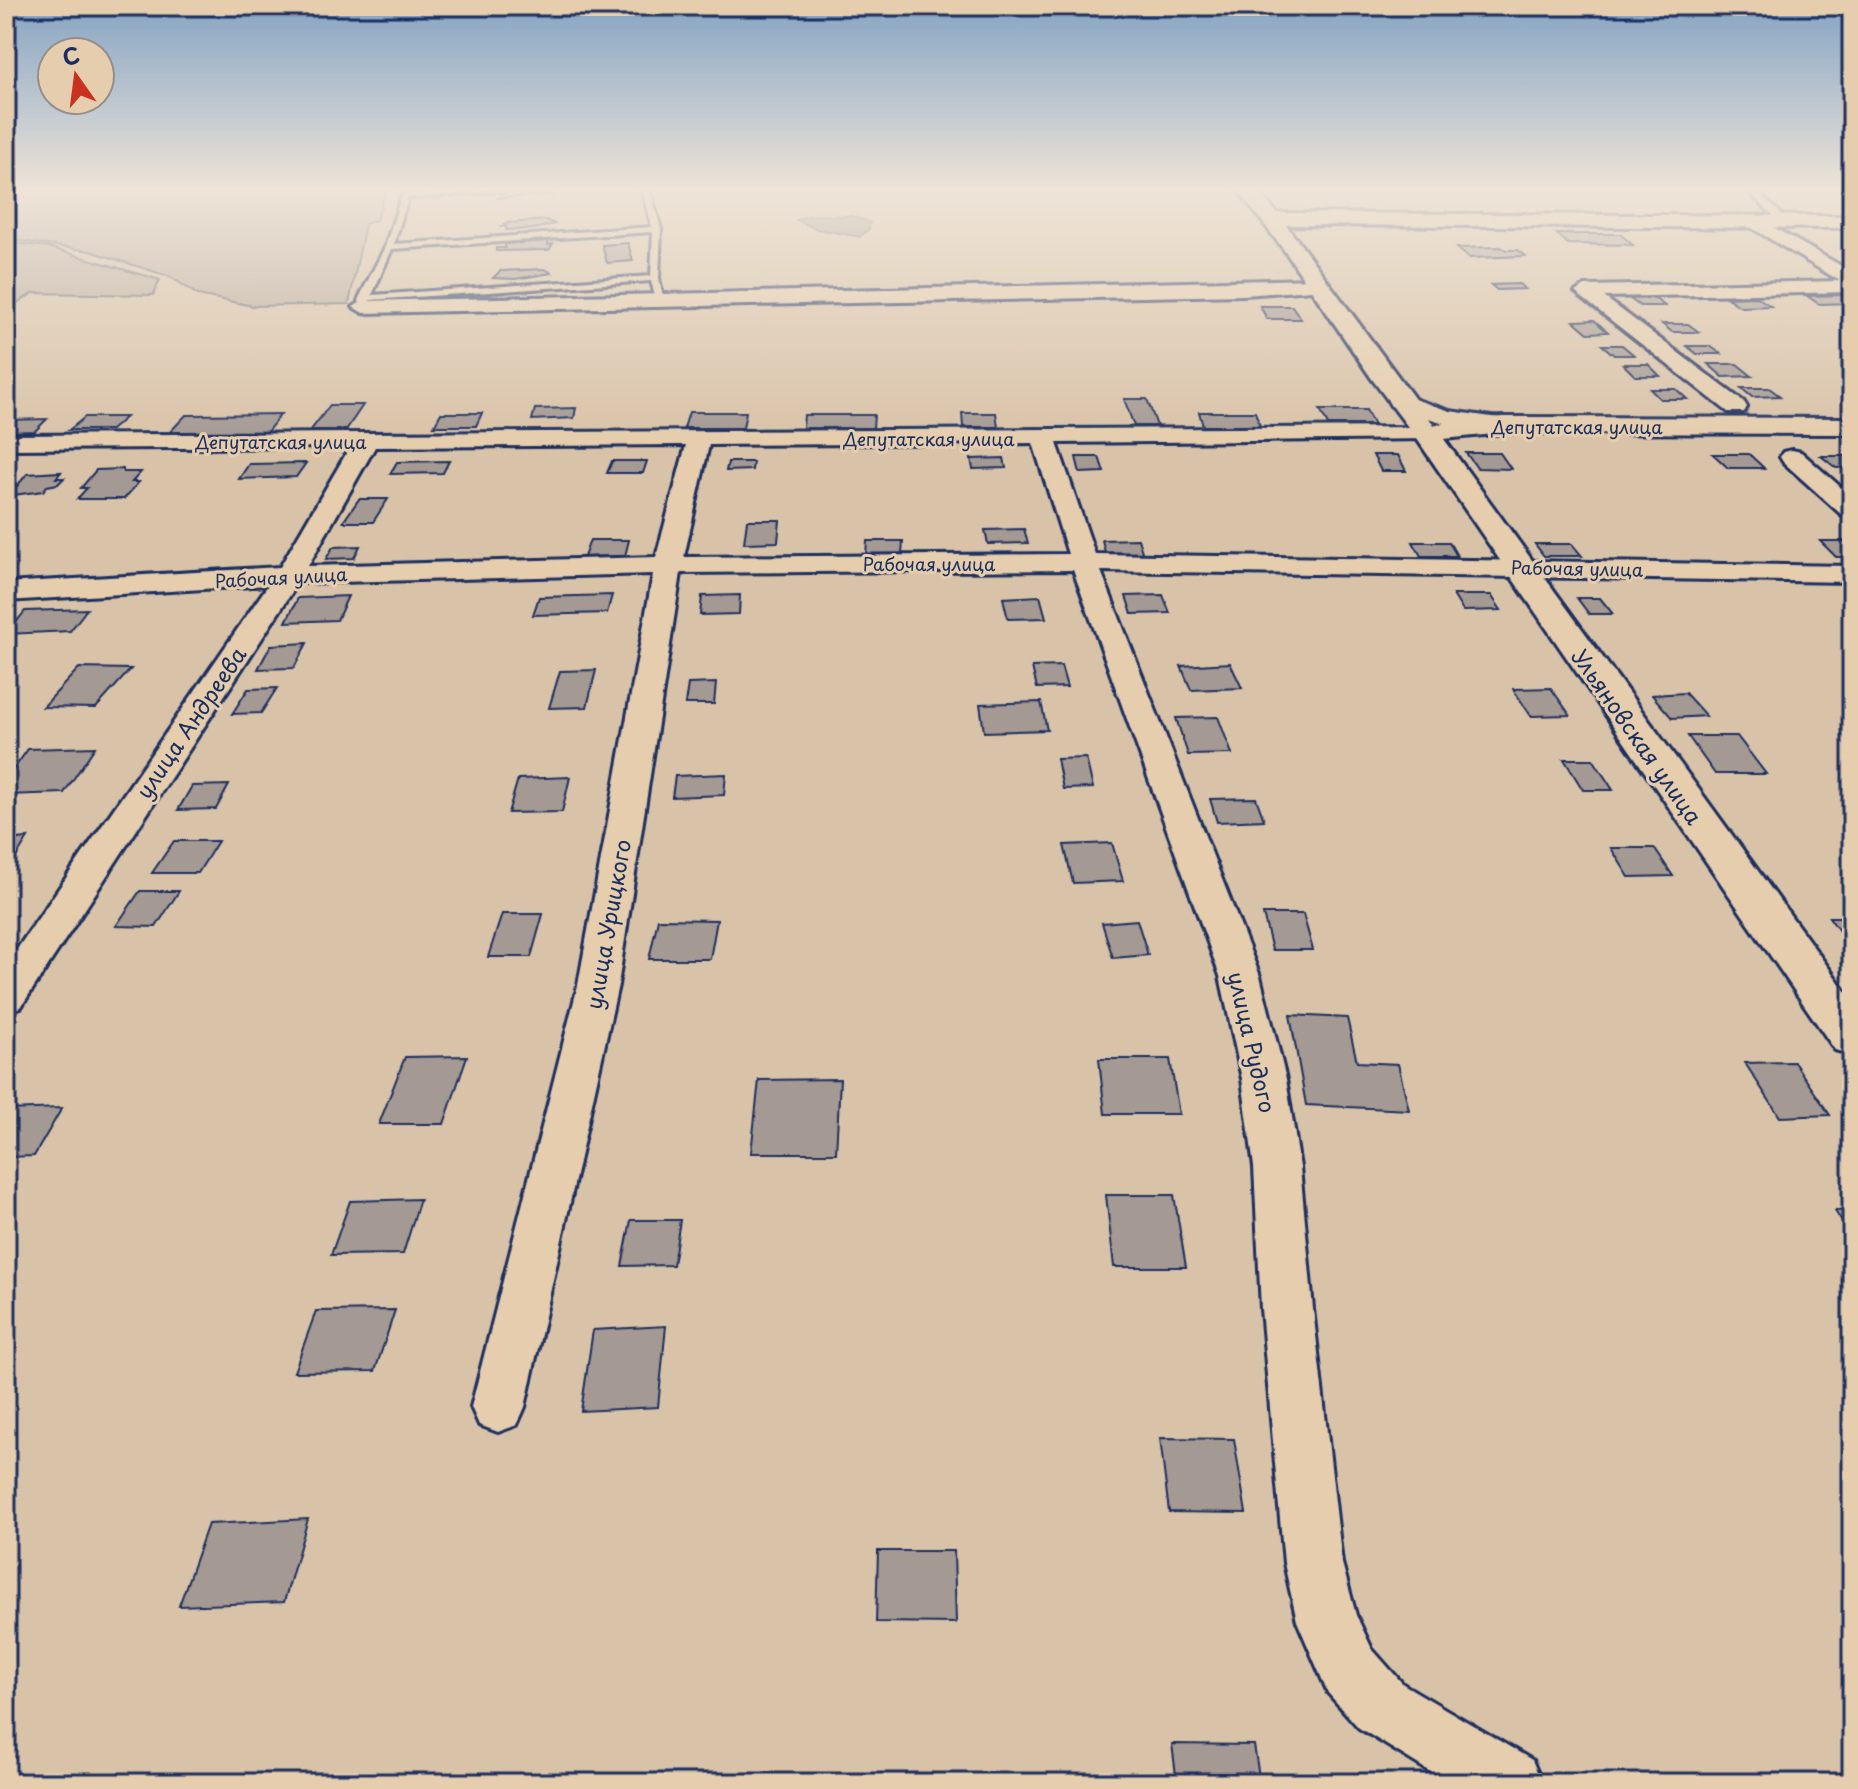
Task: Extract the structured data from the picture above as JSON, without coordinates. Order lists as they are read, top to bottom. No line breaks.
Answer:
{"streets":{"main road":["Депутатская улица","Ульяновская улица"],"street":["Рабочая улица","улица Андреева","улица Урицкого","улица Рудого"]},"crossings":[["Депутатская улица","улица Андреева"],["Депутатская улица","Ульяновская улица"],["Депутатская улица","улица Урицкого"],["Депутатская улица","улица Рудого"],["Рабочая улица","улица Андреева"],["Рабочая улица","Ульяновская улица"],["Рабочая улица","улица Урицкого"],["Рабочая улица","улица Рудого"]],"north":"top"}
